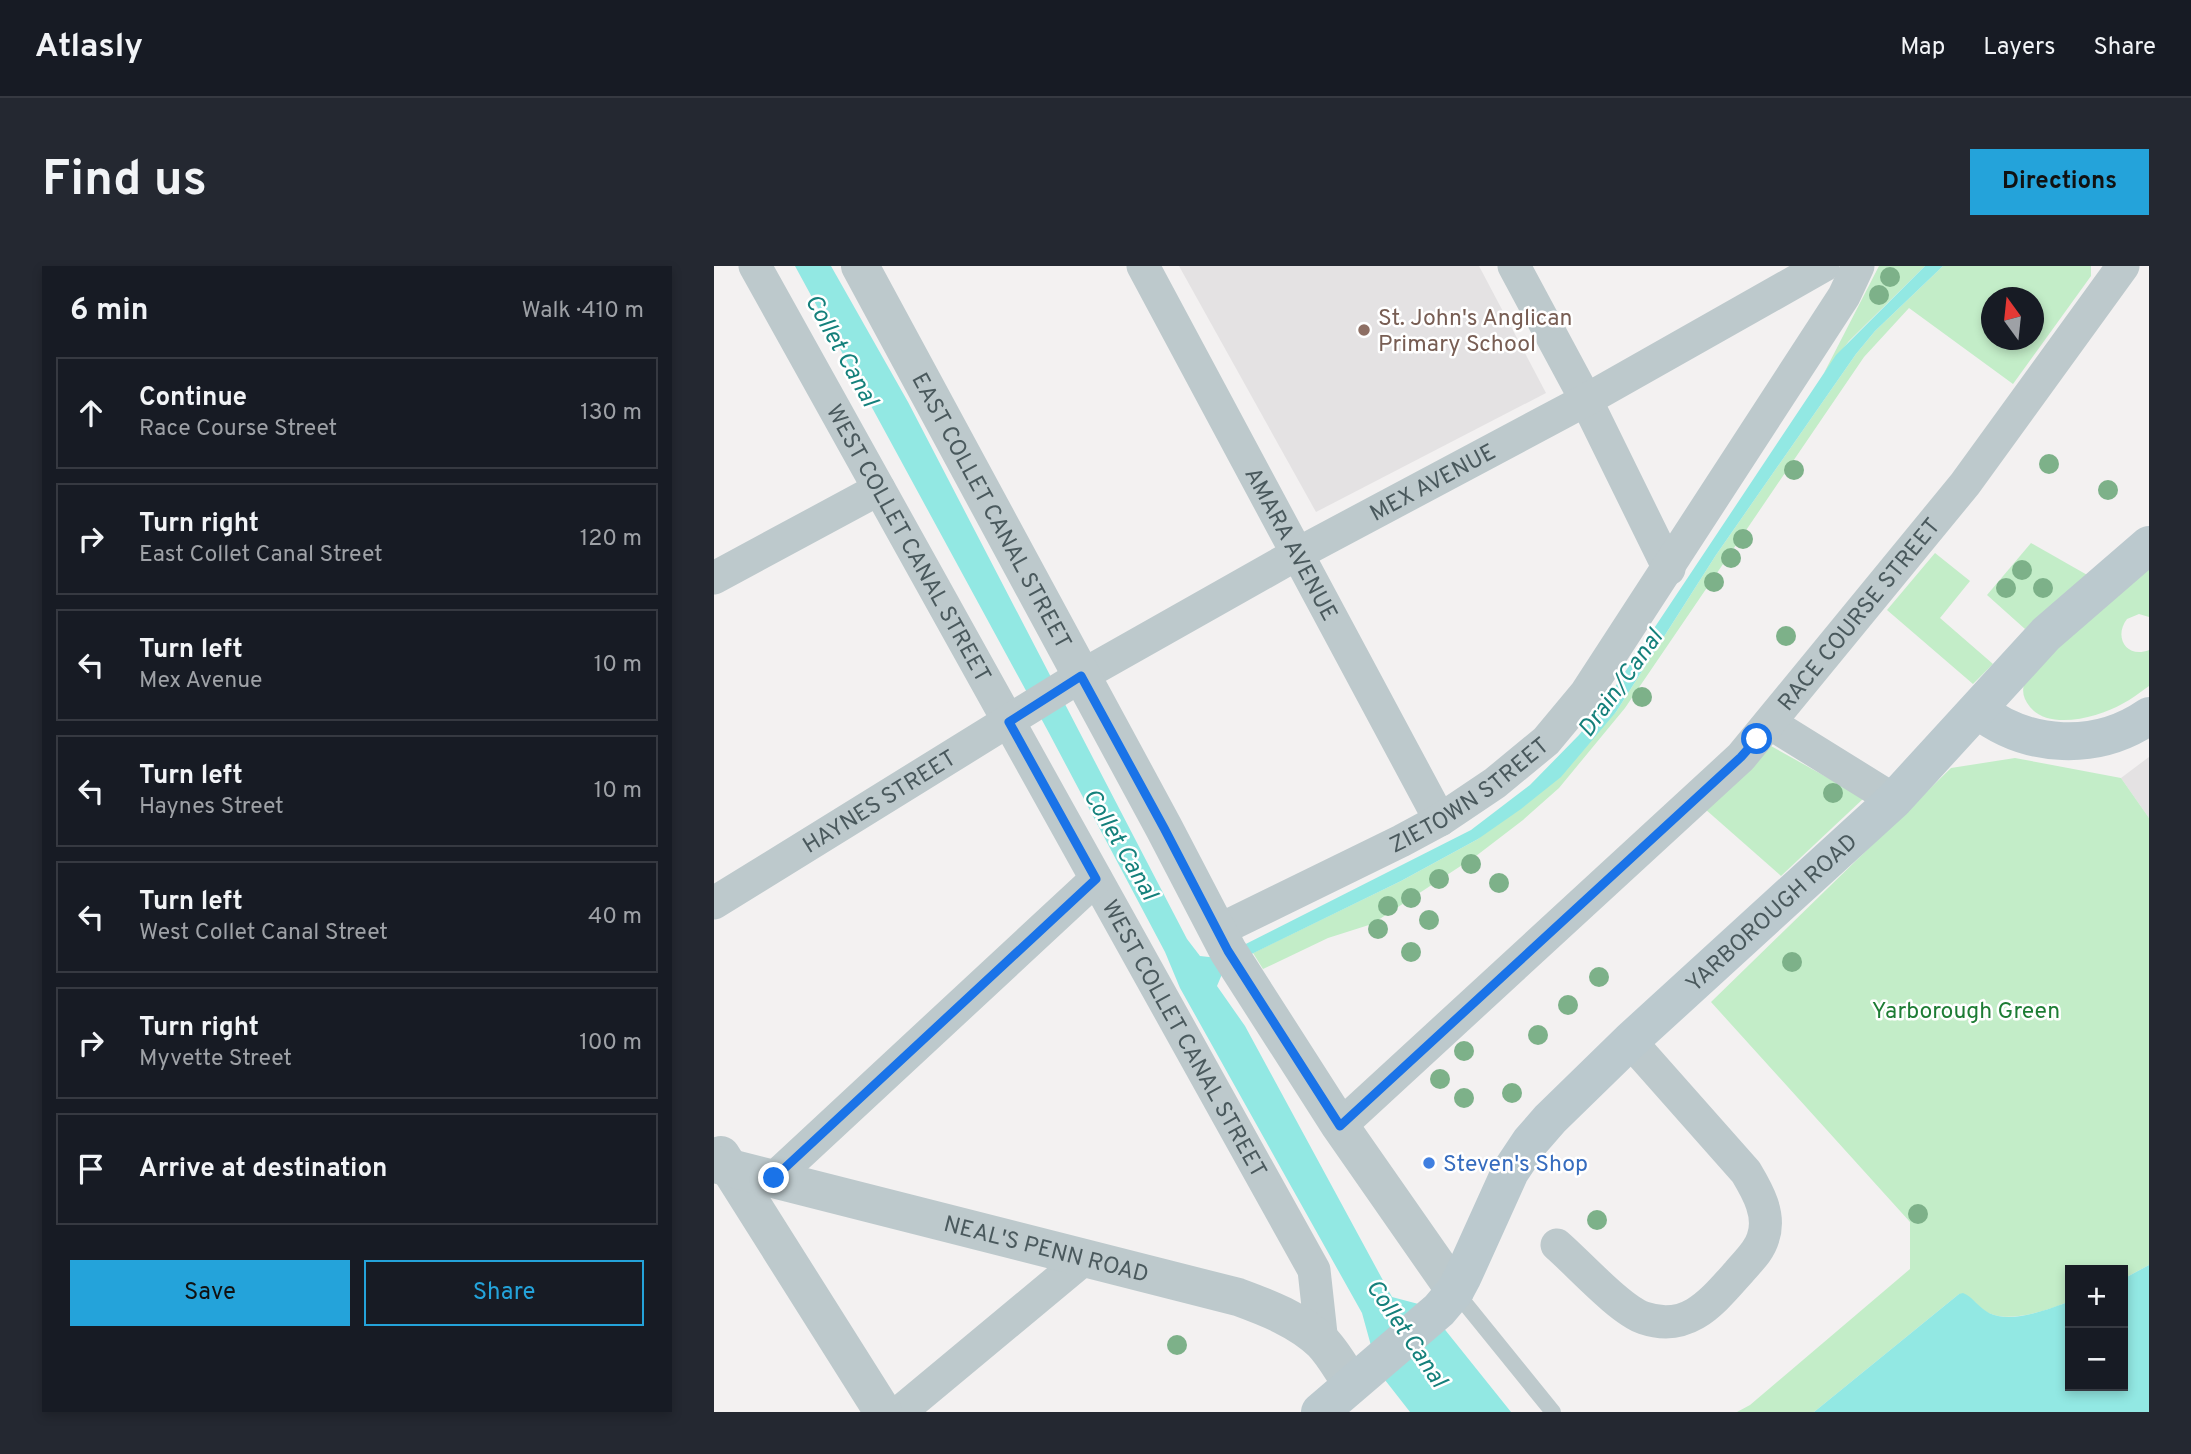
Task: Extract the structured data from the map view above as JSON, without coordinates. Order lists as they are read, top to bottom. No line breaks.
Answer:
{"streets":{"main road":["YARBOROUGH ROAD"],"street":["MEX AVENUE","EAST COLLET CANAL STREET","WEST COLLET CANAL STREET","AMARA AVENUE","RACE COURSE STREET","ZIETOWN STREET","HAYNES STREET","NEAL'S PENN ROAD"]},"crossings":[["MEX AVENUE","EAST COLLET CANAL STREET"],["MEX AVENUE","WEST COLLET CANAL STREET"],["MEX AVENUE","AMARA AVENUE"],["MEX AVENUE","HAYNES STREET"],["EAST COLLET CANAL STREET","WEST COLLET CANAL STREET"],["EAST COLLET CANAL STREET","RACE COURSE STREET"],["EAST COLLET CANAL STREET","ZIETOWN STREET"],["EAST COLLET CANAL STREET","HAYNES STREET"],["EAST COLLET CANAL STREET","YARBOROUGH ROAD"],["WEST COLLET CANAL STREET","HAYNES STREET"],["WEST COLLET CANAL STREET","NEAL'S PENN ROAD"],["AMARA AVENUE","ZIETOWN STREET"]],"water":["Collet Canal","Drain/Canal"],"parks":["Yarborough Green"],"places":["St. John's Anglican Primary School","Steven's Shop"],"north":"top","page":{"header":"Atlasly","nav":["Map","Layers","Share"],"buttons":["Directions",["Save","Share"]],"title":"Find us","heading":["6 min","Walk · 410 m"],"list":[["Continue","Race Course Street","130 m"],["Turn right","East Collet Canal Street","120 m"],["Turn left","Mex Avenue","10 m"],["Turn left","Haynes Street","10 m"],["Turn left","West Collet Canal Street","40 m"],["Turn right","Myvette Street","100 m"],"Arrive at destination"],"map_buttons":["+","−"]}}
